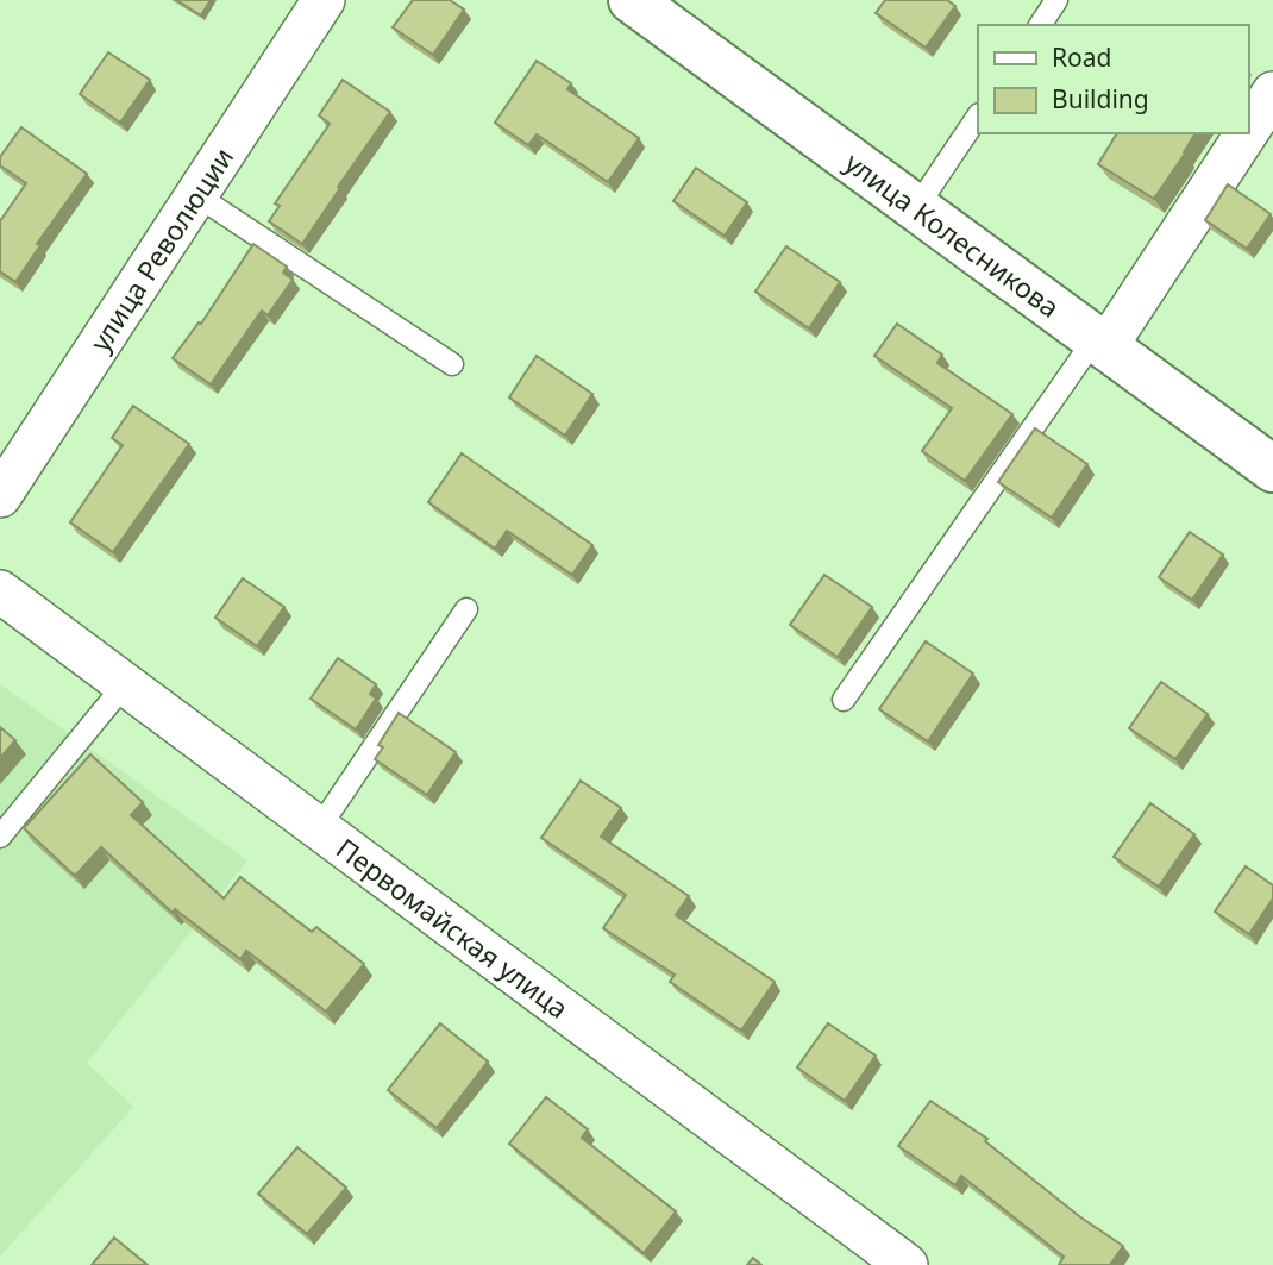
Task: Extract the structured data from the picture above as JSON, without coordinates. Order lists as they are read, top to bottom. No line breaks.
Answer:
{"streets":{"street":["улица Колесникова","улица Революции","Первомайская улица"]},"legend":["Road","Building"]}
